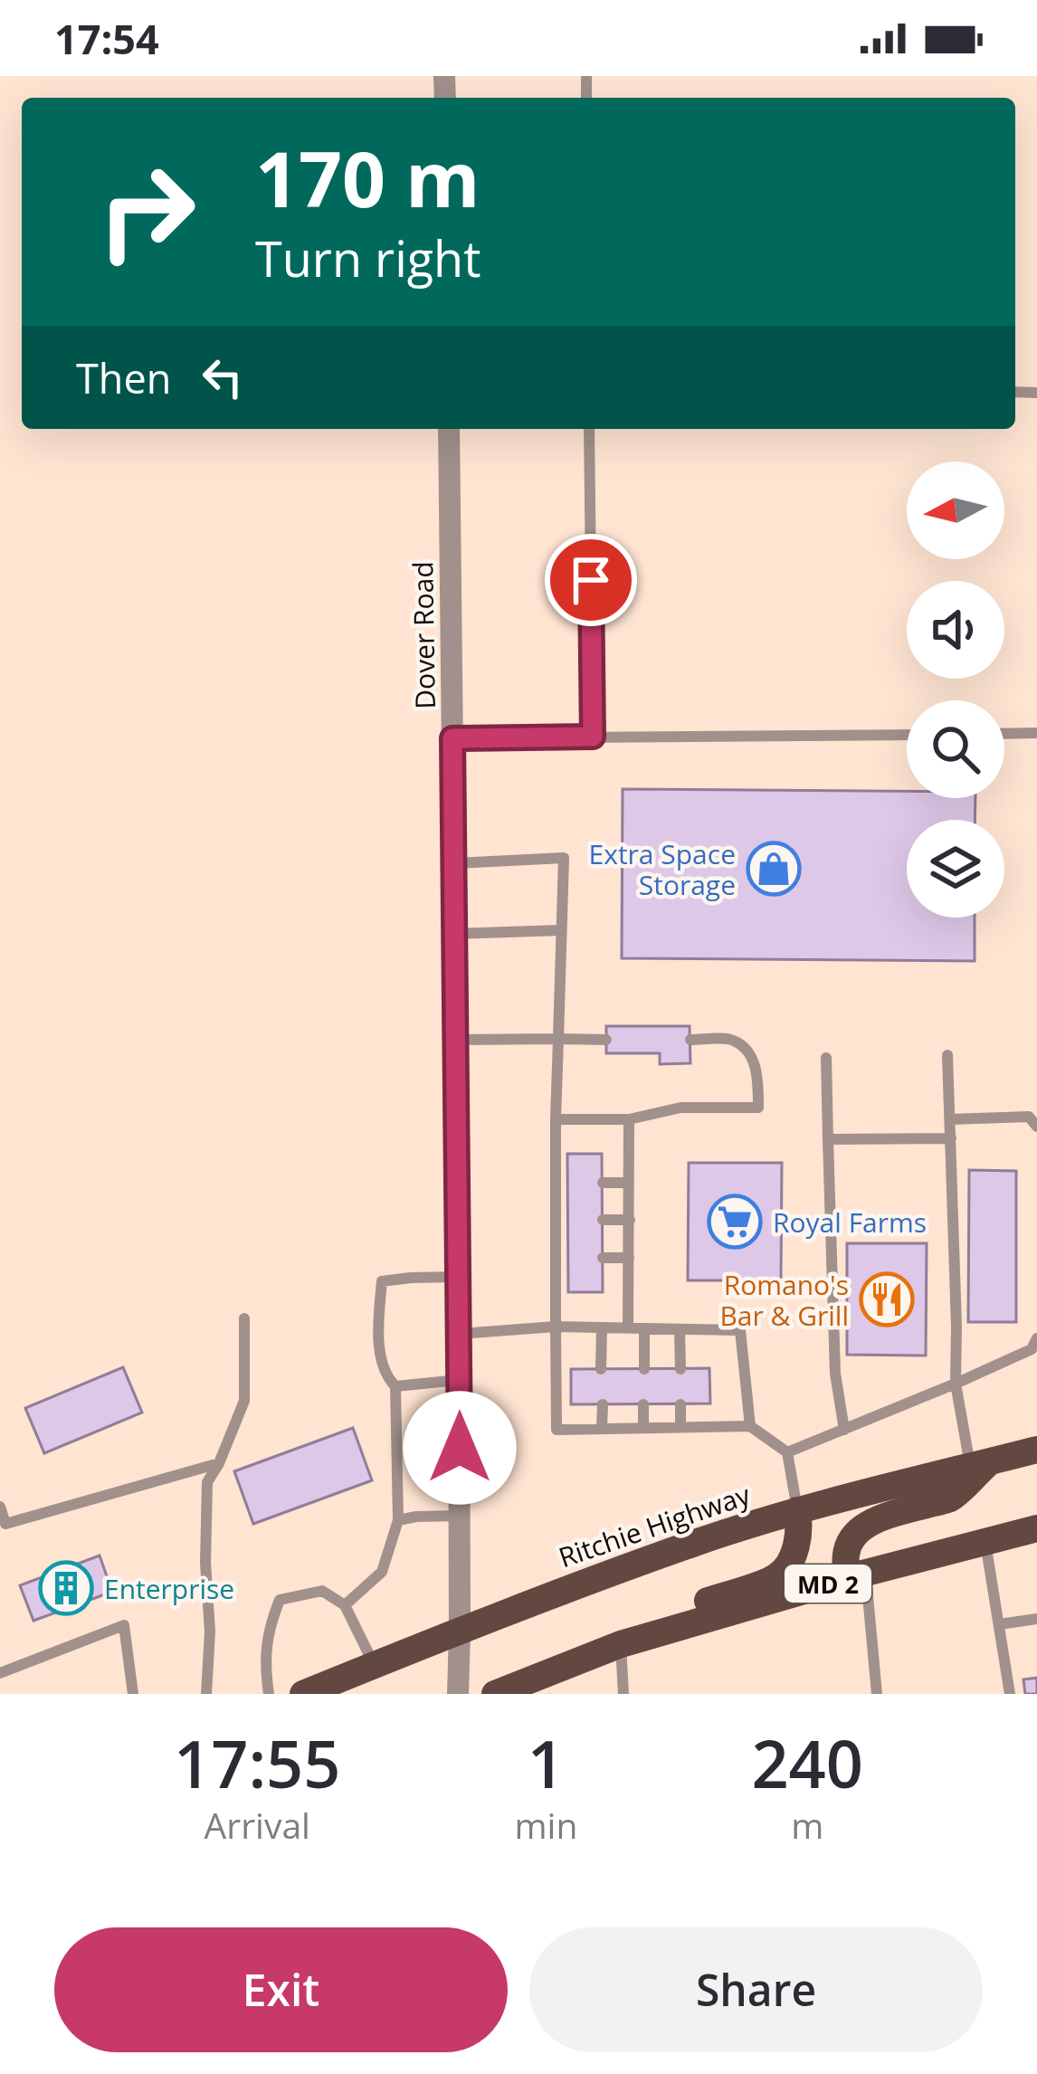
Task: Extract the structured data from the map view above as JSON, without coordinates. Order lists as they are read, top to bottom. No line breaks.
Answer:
{"streets":{"main road":["Ritchie Highway","MD 2"],"street":["Dover Road"]},"crossings":[["Dover Road","Ritchie Highway"]],"places":{"shop":["Extra Space Storage"],"supermarket":["Royal Farms"],"restaurant":["Romano's Bar & Grill"],"building":["Enterprise"]},"north":"left","page":{"status":"17:54","turn":["170 m","Turn right"],"then":"Then","eta":["17:55","Arrival","1","min","240","m"],"buttons":["Exit","Share"]}}
